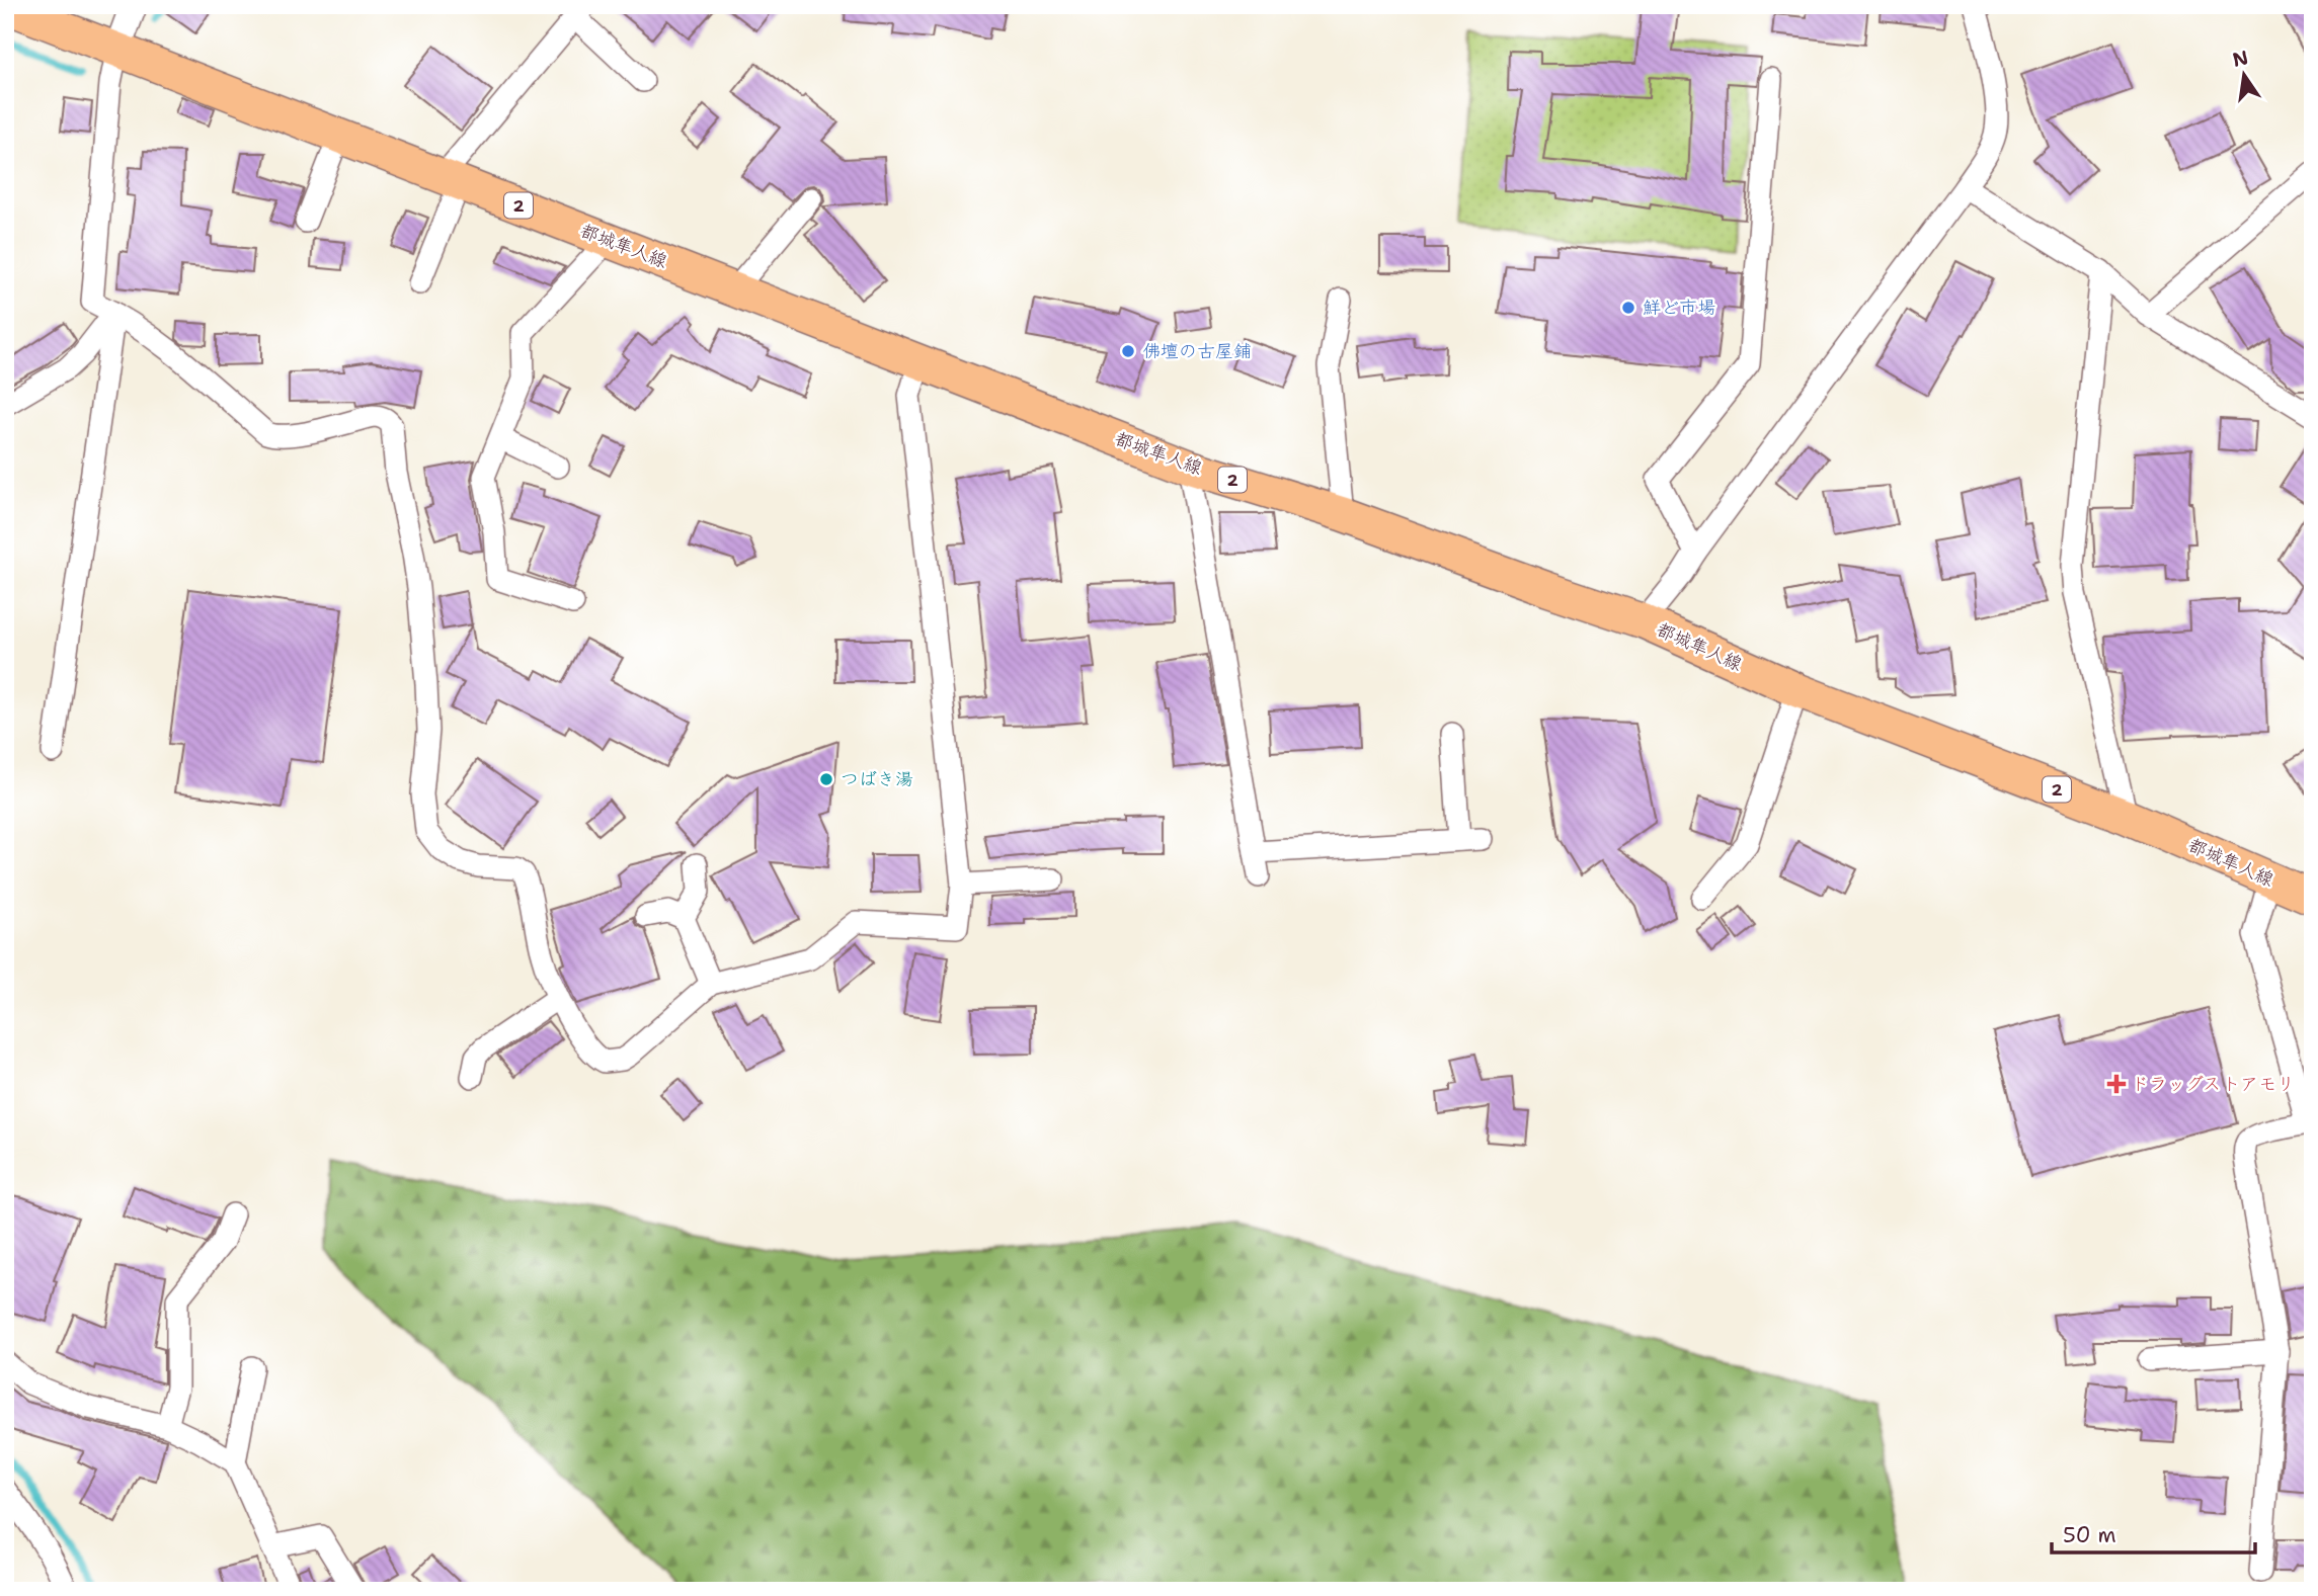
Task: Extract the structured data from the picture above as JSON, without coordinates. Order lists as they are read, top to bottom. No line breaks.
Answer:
{"streets":{"main road":["2","都城隼人線"]},"places":{"other":["鮮ど市場","佛壇の古屋鋪","つばき湯"],"health":["ドラッグストアモリ"]},"scale_bar":"50 m","north":"top"}
